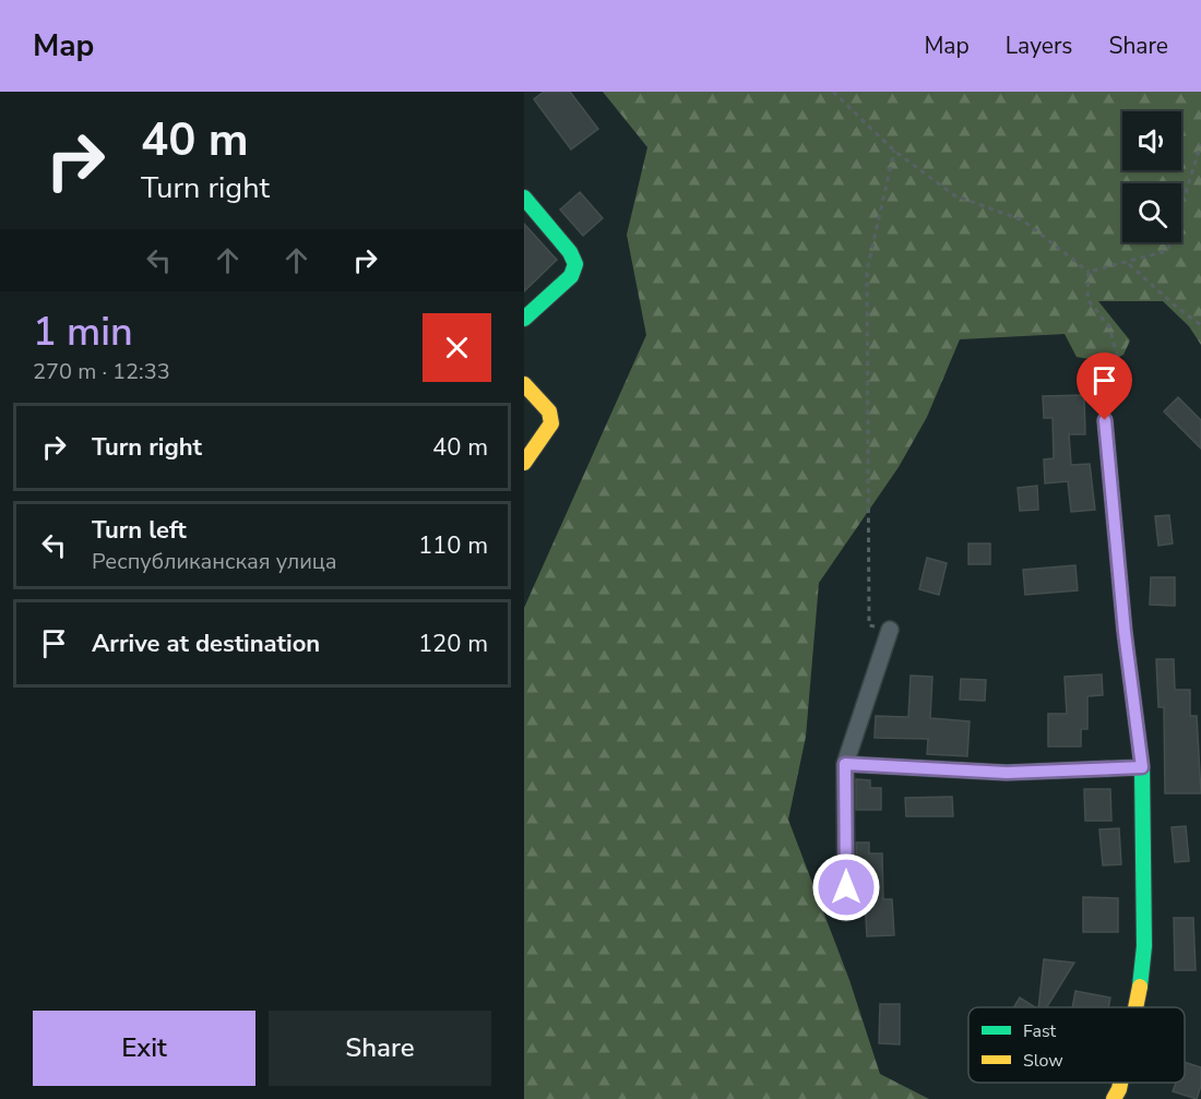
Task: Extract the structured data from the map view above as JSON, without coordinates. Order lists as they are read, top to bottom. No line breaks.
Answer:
{"legend":["Fast","Slow"],"page":{"header":"Map","nav":["Map","Layers","Share"],"turn":["40 m","Turn right"],"heading":["1 min","270 m · 12:33"],"list":[{"name":"Turn right","value":"40 m"},{"name":"Turn left","note":"Республиканская улица","value":"110 m"},{"name":"Arrive at destination","value":"120 m"}],"buttons":["Exit","Share"]}}
